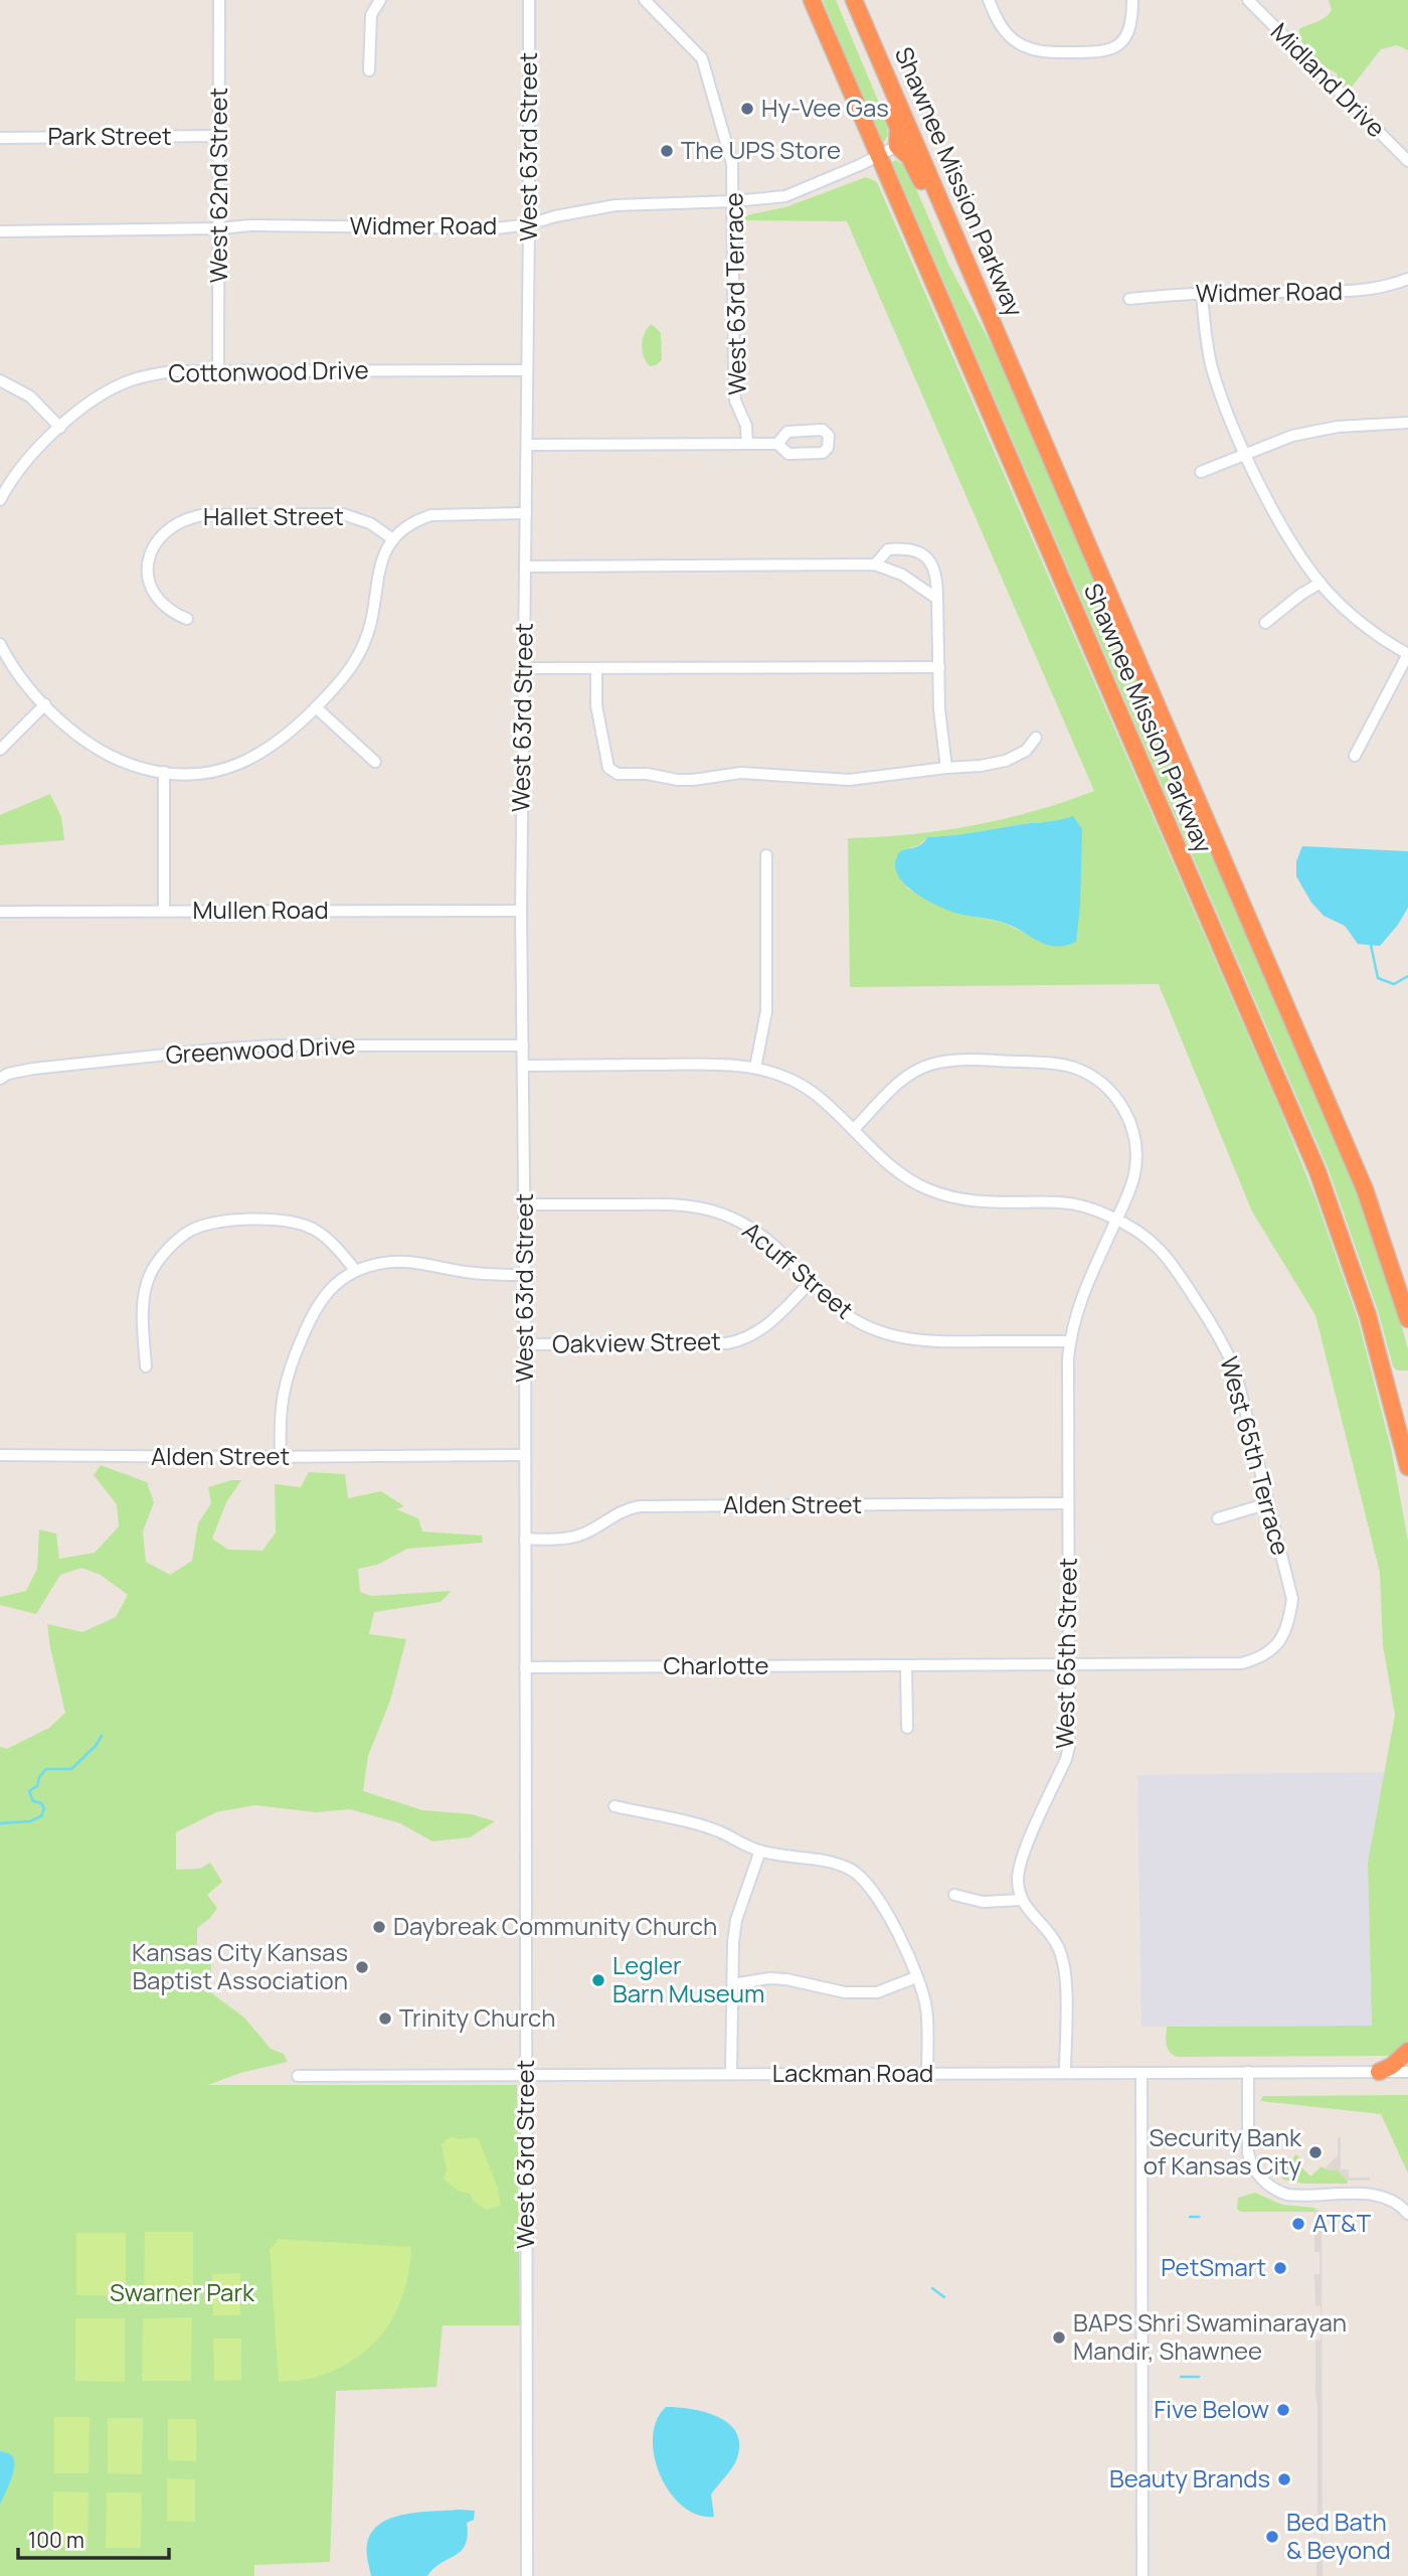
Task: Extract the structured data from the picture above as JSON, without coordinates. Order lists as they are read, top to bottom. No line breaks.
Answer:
{"streets":{"highway":["Shawnee Mission Parkway"],"street":["Midland Drive","Park Street","West 63rd Street","West 62nd Street","Widmer Road","West 63rd Terrace","Cottonwood Drive","Hallet Street","Mullen Road","Greenwood Drive","Acuff Street","Oakview Street","West 65th Terrace","Alden Street","West 65th Street","Charlotte","Lackman Road"]},"crossings":[["Park Street","West 62nd Street"],["West 63rd Street","Widmer Road"],["West 63rd Street","Cottonwood Drive"],["West 63rd Street","Mullen Road"],["West 63rd Street","Greenwood Drive"],["West 63rd Street","Acuff Street"],["West 63rd Street","Oakview Street"],["West 63rd Street","Alden Street"],["West 63rd Street","Charlotte"],["West 63rd Street","Lackman Road"],["Shawnee Mission Parkway","Widmer Road"],["West 62nd Street","Widmer Road"],["West 62nd Street","Cottonwood Drive"],["Widmer Road","West 63rd Terrace"],["Acuff Street","Oakview Street"],["Acuff Street","West 65th Street"],["West 65th Terrace","West 65th Street"],["West 65th Terrace","Charlotte"],["Alden Street","West 65th Street"],["West 65th Street","Charlotte"]],"parks":["Swarner Park"],"places":["Hy-Vee Gas","The UPS Store","Daybreak Community Church","Kansas City Kansas Baptist Association","Legler Barn Museum","Trinity Church","Security Bank of Kansas City","AT&T","PetSmart","BAPS Shri Swaminarayan Mandir, Shawnee","Five Below","Beauty Brands","Bed Bath & Beyond"],"scale_bar":"100 m"}
